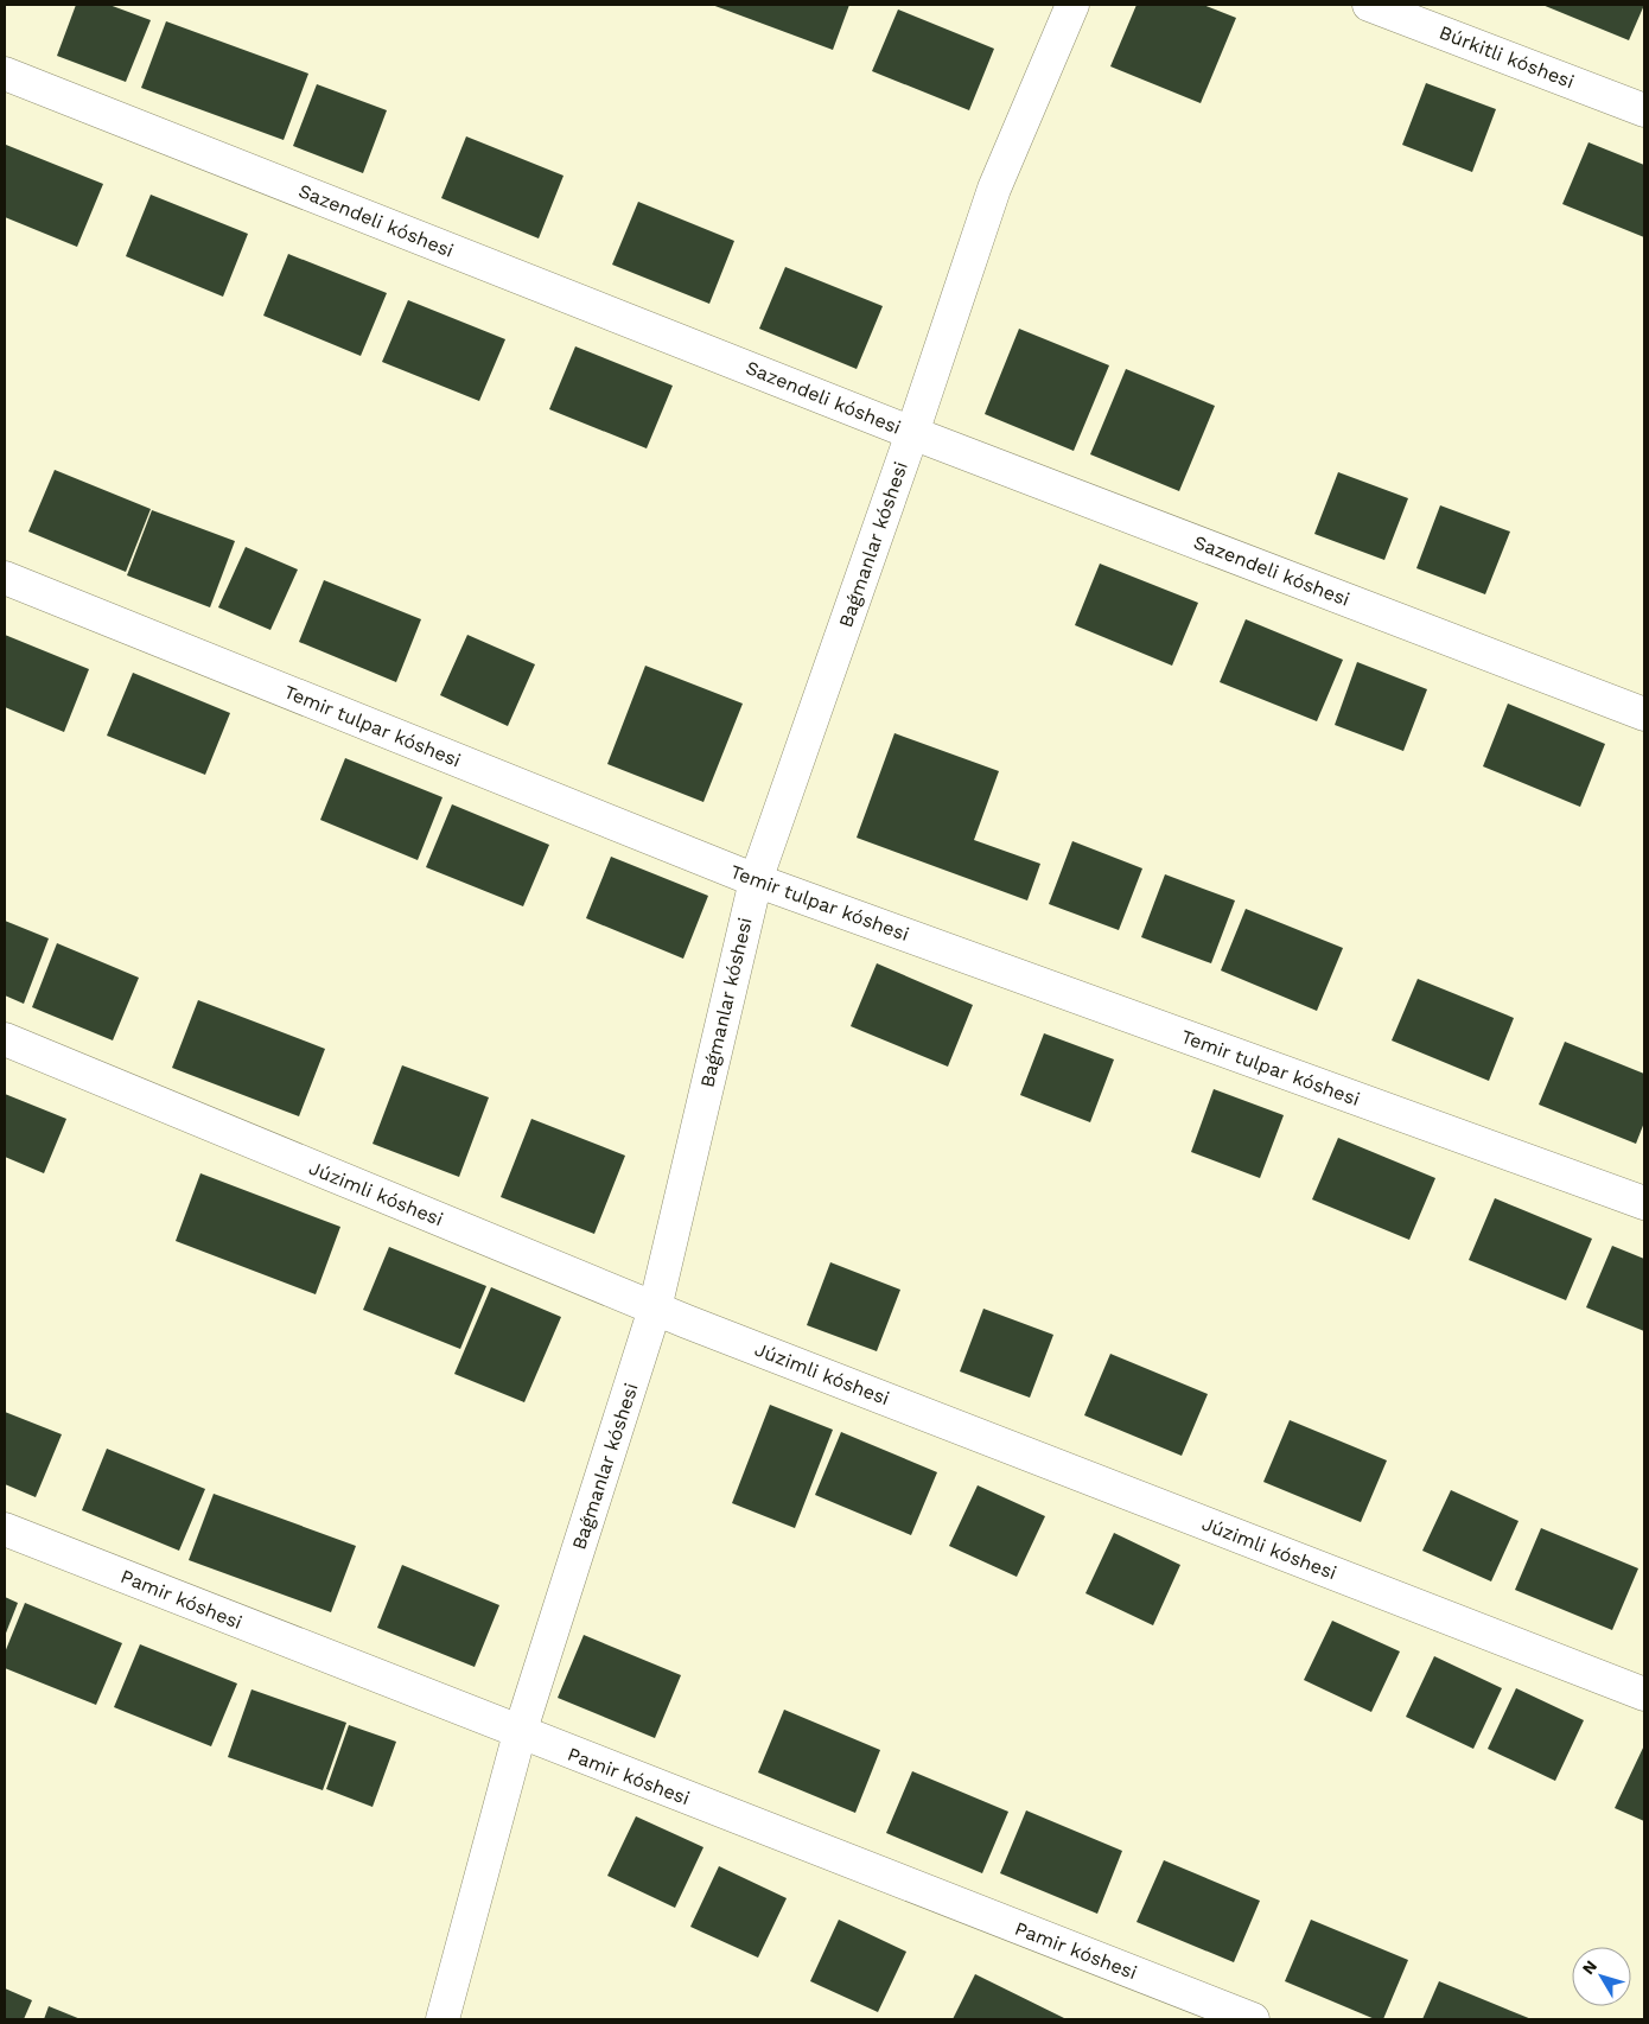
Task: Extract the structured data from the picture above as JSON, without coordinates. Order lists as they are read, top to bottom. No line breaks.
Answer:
{"streets":{"street":["Búrkitli kóshesi","Sazendeli kóshesi","Baǵmanlar kóshesi","Temir tulpar kóshesi","Júzimli kóshesi","Pamir kóshesi"]},"crossings":[["Sazendeli kóshesi","Baǵmanlar kóshesi"],["Baǵmanlar kóshesi","Temir tulpar kóshesi"],["Baǵmanlar kóshesi","Júzimli kóshesi"],["Baǵmanlar kóshesi","Pamir kóshesi"]],"north":"top left"}
